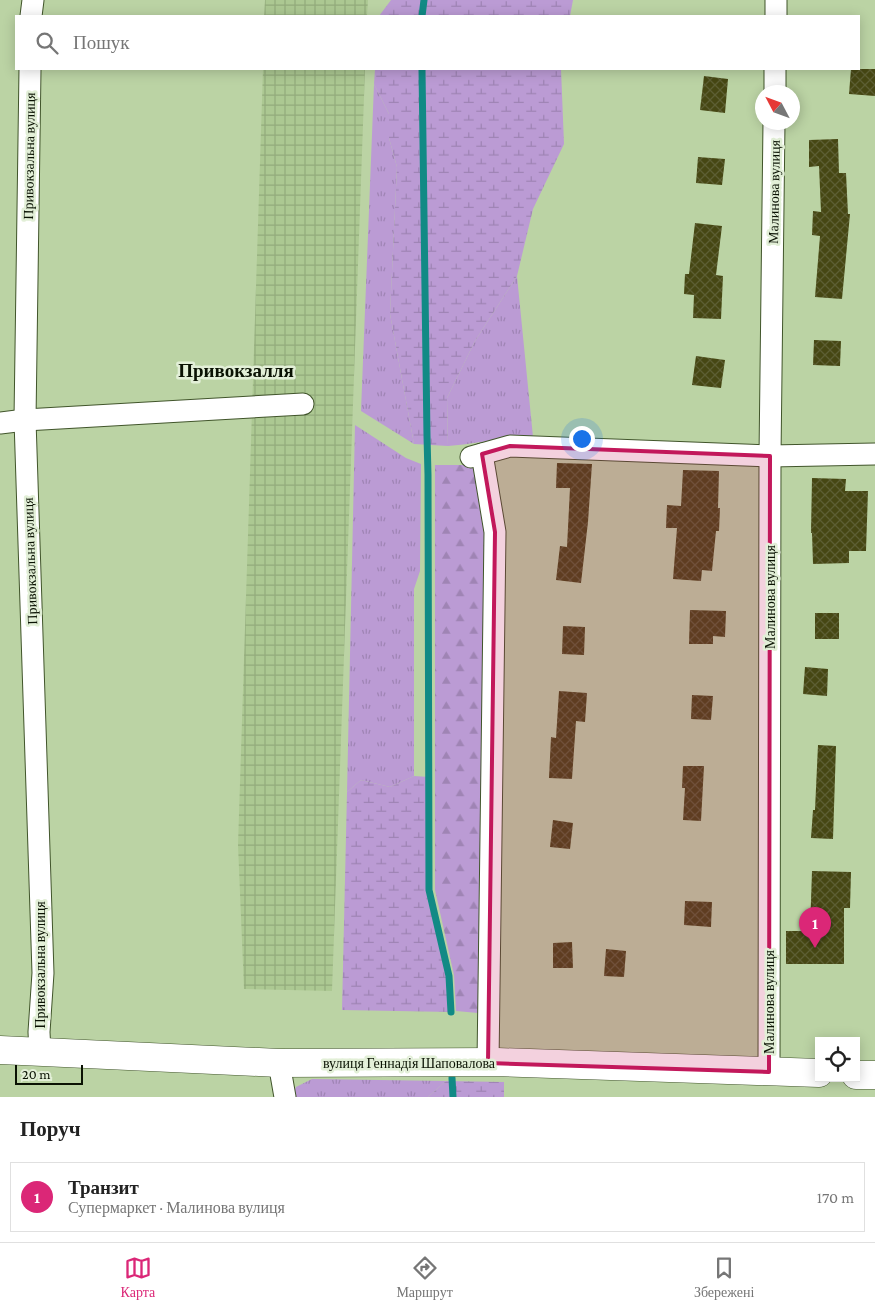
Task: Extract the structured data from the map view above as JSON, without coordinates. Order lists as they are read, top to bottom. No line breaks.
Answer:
{"streets":{"street":["Привокзальна вулиця","Малинова вулиця","вулиця Геннадія Шаповалова"]},"crossings":[["Привокзальна вулиця","вулиця Геннадія Шаповалова"],["Малинова вулиця","вулиця Геннадія Шаповалова"]],"districts":["Привокзалля"],"scale_bar":"20 m","north":"top left","page":{"search":"Пошук","pins":"1","scale":"20 m","heading":"Поруч","list":[{"mark":"1","name":"Транзит","note":"Супермаркет · Малинова вулиця","value":"170 m"}],"nav":["Карта","Маршрут","Збережені"]}}
